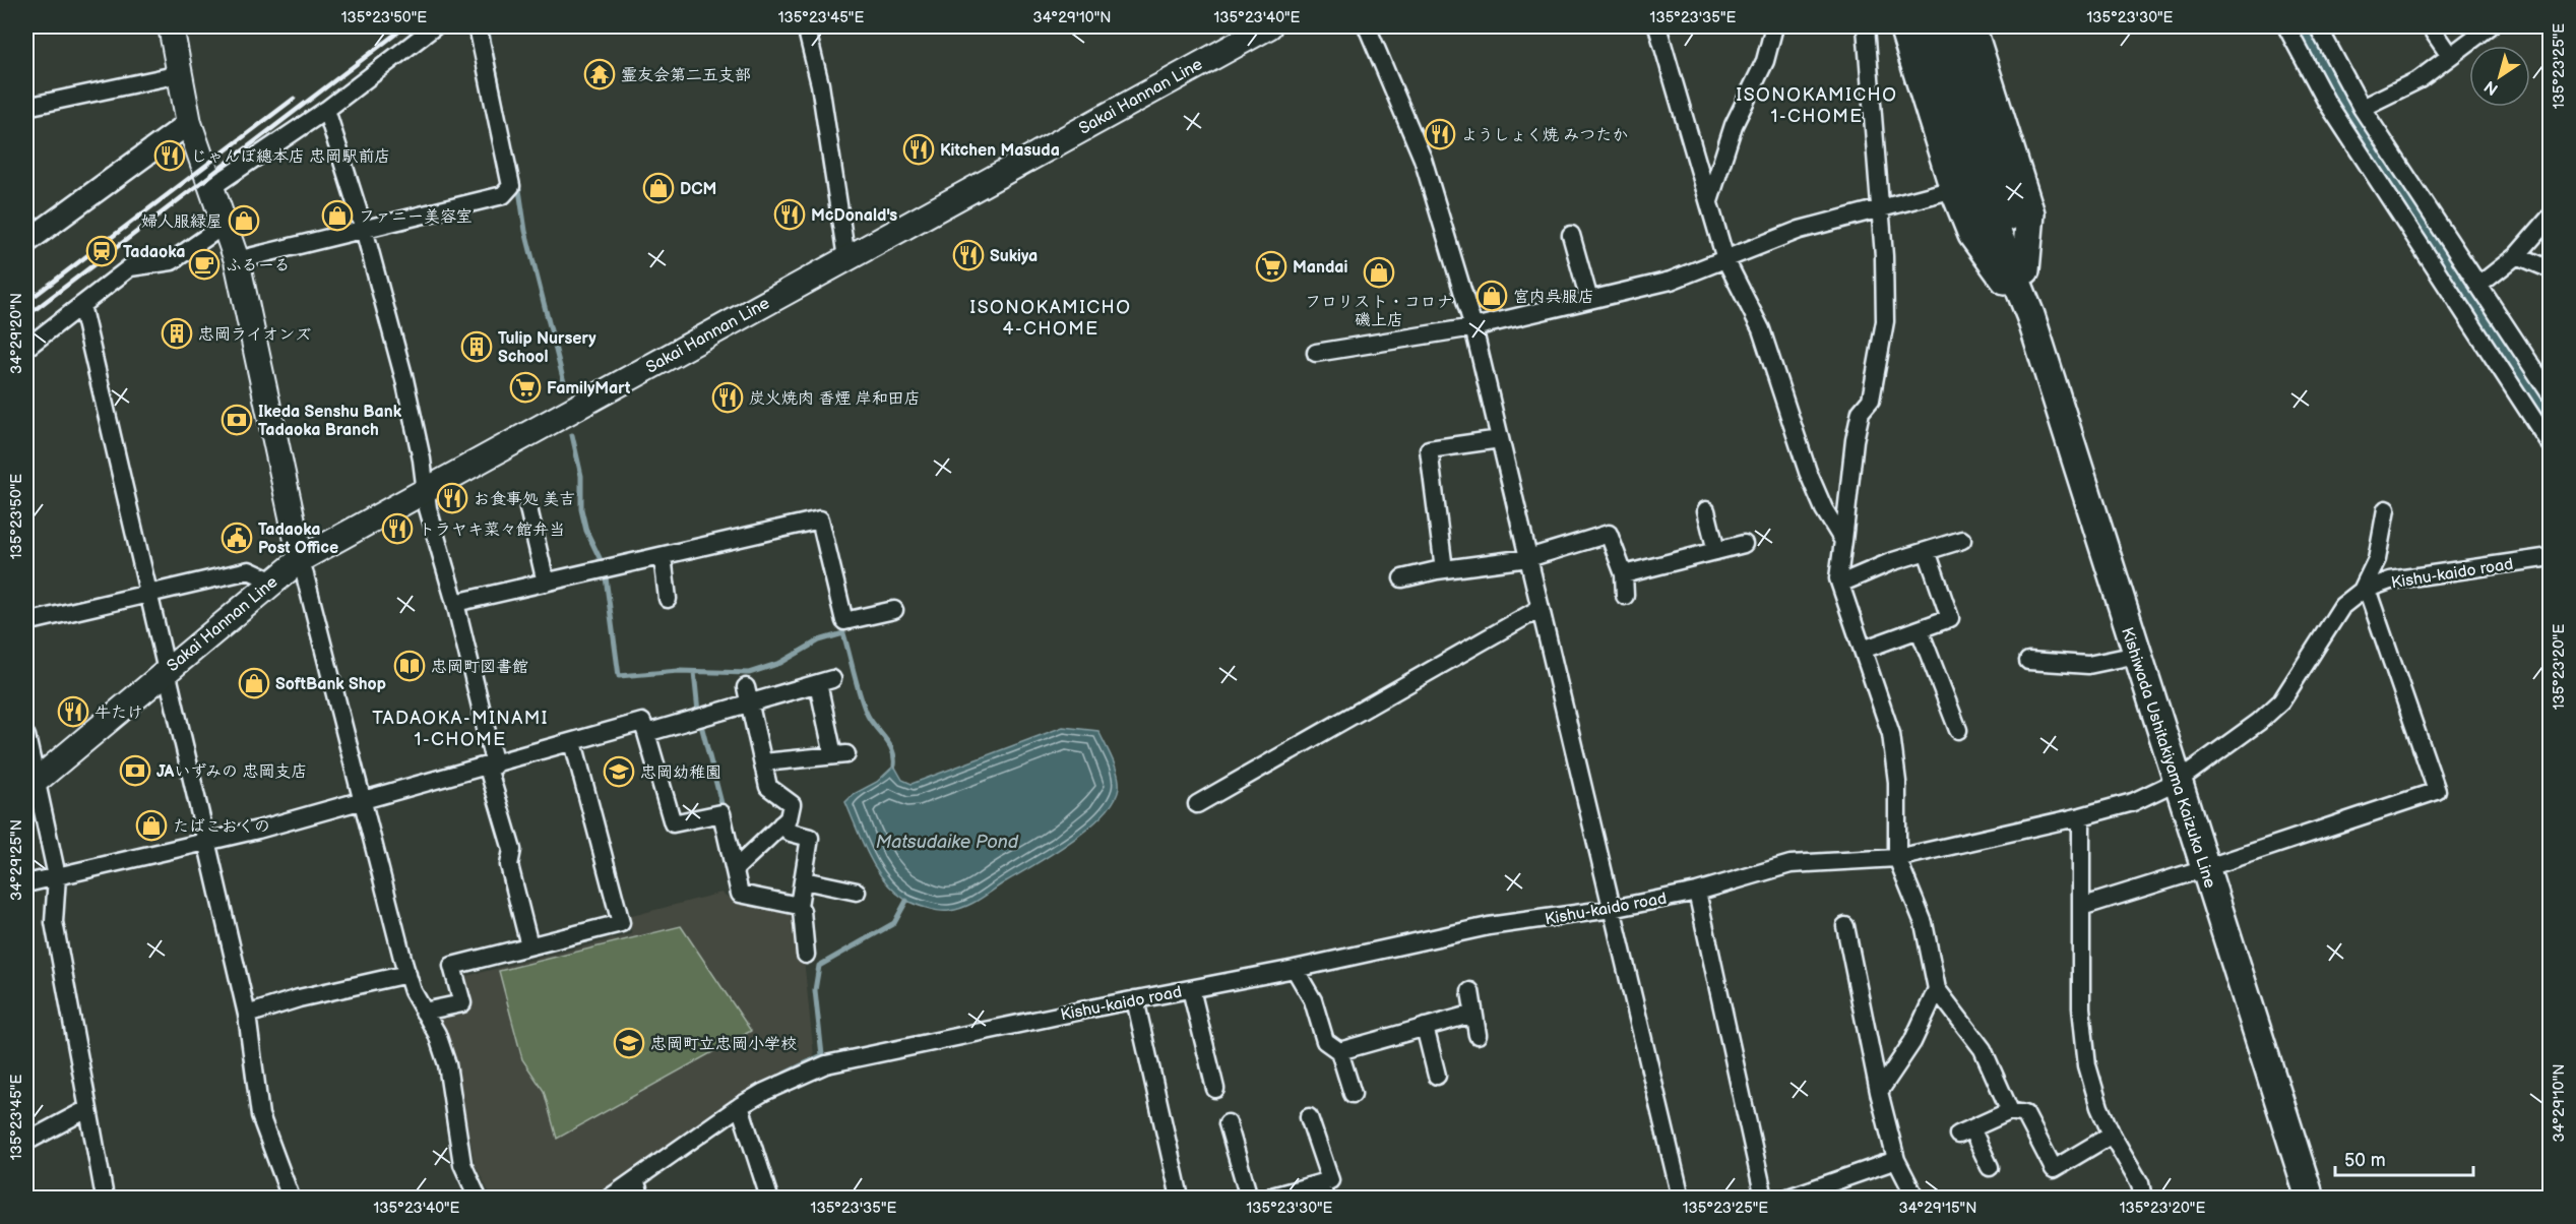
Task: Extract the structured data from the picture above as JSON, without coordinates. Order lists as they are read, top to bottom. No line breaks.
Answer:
{"streets":{"main road":["Sakai Hannan Line","Kishiwada Ushitakiyama Kaizuka Line"],"street":["Kishu-kaido road"]},"crossings":[["Kishu-kaido road","Kishiwada Ushitakiyama Kaizuka Line"]],"districts":["ISONOKAMICHO 1-CHOME","ISONOKAMICHO 4-CHOME","TADAOKA-MINAMI 1-CHOME"],"water":["Matsudaike Pond"],"places":{"temple":["霊友会第二五支部"],"restaurant":["ようしょく焼 みつたか","Kitchen Masuda","じゃんぼ總本店 忠岡駅前店","McDonald's","Sukiya","炭火焼肉 香煙 岸和田店","お食事処 美吉","トラヤキ菜々館弁当","牛たけ"],"shop":["DCM","ファニー美容室","婦人服緑屋","フロリスト・コロナ 磯上店","宮内呉服店","SoftBank Shop","たばこおくの"],"station":["Tadaoka"],"cafe":["ふるーる"],"supermarket":["Mandai","FamilyMart"],"building":["忠岡ライオンズ","Tulip Nursery School"],"bank":["Ikeda Senshu Bank Tadaoka Branch","JAいずみの 忠岡支店"],"public building":["Tadaoka Post Office"],"library":["忠岡町図書館"],"school or university":["忠岡幼稚園","忠岡町立忠岡小学校"]},"scale_bar":"50 m","north":"bottom left","coordinates":["135°23'50\"E","135°23'45\"E","34°29'10\"N","135°23'40\"E","135°23'35\"E","135°23'30\"E","135°23'25\"E","34°29'20\"N","135°23'20\"E","34°29'25\"N","34°29'15\"N"]}
